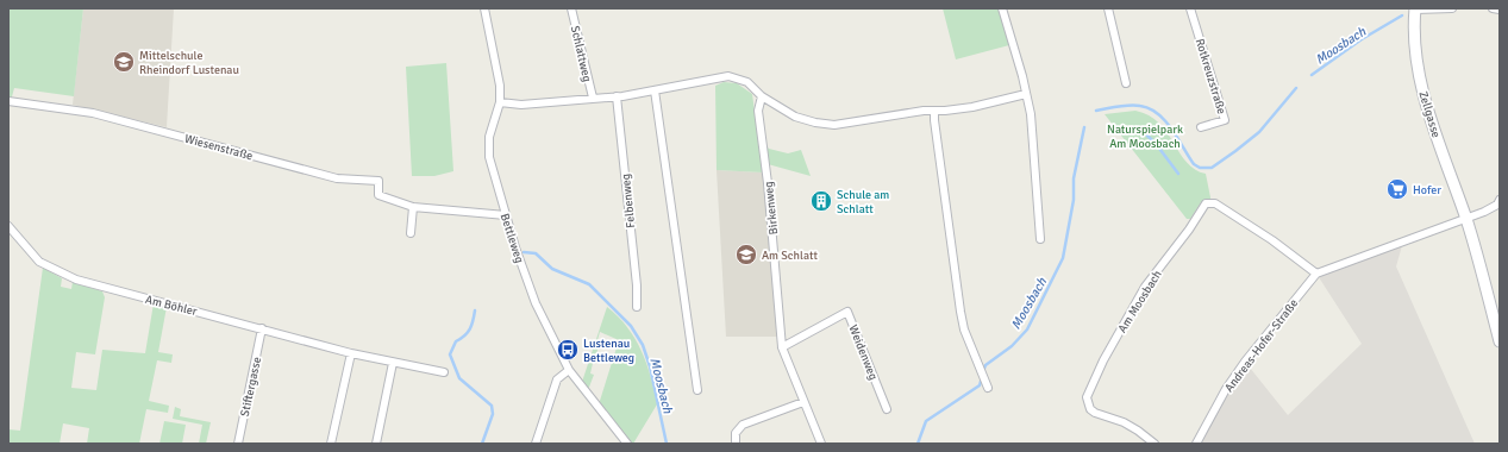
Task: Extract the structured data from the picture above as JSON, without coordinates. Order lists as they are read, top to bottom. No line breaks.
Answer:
{"streets":{"main road":["Zellgasse"],"street":["Schlattweg","Rotkreuzstraße","Wiesenstraße","Felbenweg","Birkenweg","Bettleweg","Am Moosbach","Am Böhler","Andreas-Hofer-Straße","Weidenweg","Stiftergasse"]},"crossings":[["Wiesenstraße","Bettleweg"],["Birkenweg","Weidenweg"],["Am Moosbach","Andreas-Hofer-Straße"],["Am Böhler","Stiftergasse"]],"water":["Moosbach"],"parks":["Naturspielpark Am Moosbach"],"places":{"school or university":["Mittelschule Rheindorf Lustenau","Am Schlatt"],"supermarket":["Hofer"],"building":["Schule am Schlatt"],"bus stop":["Lustenau Bettleweg"]}}
